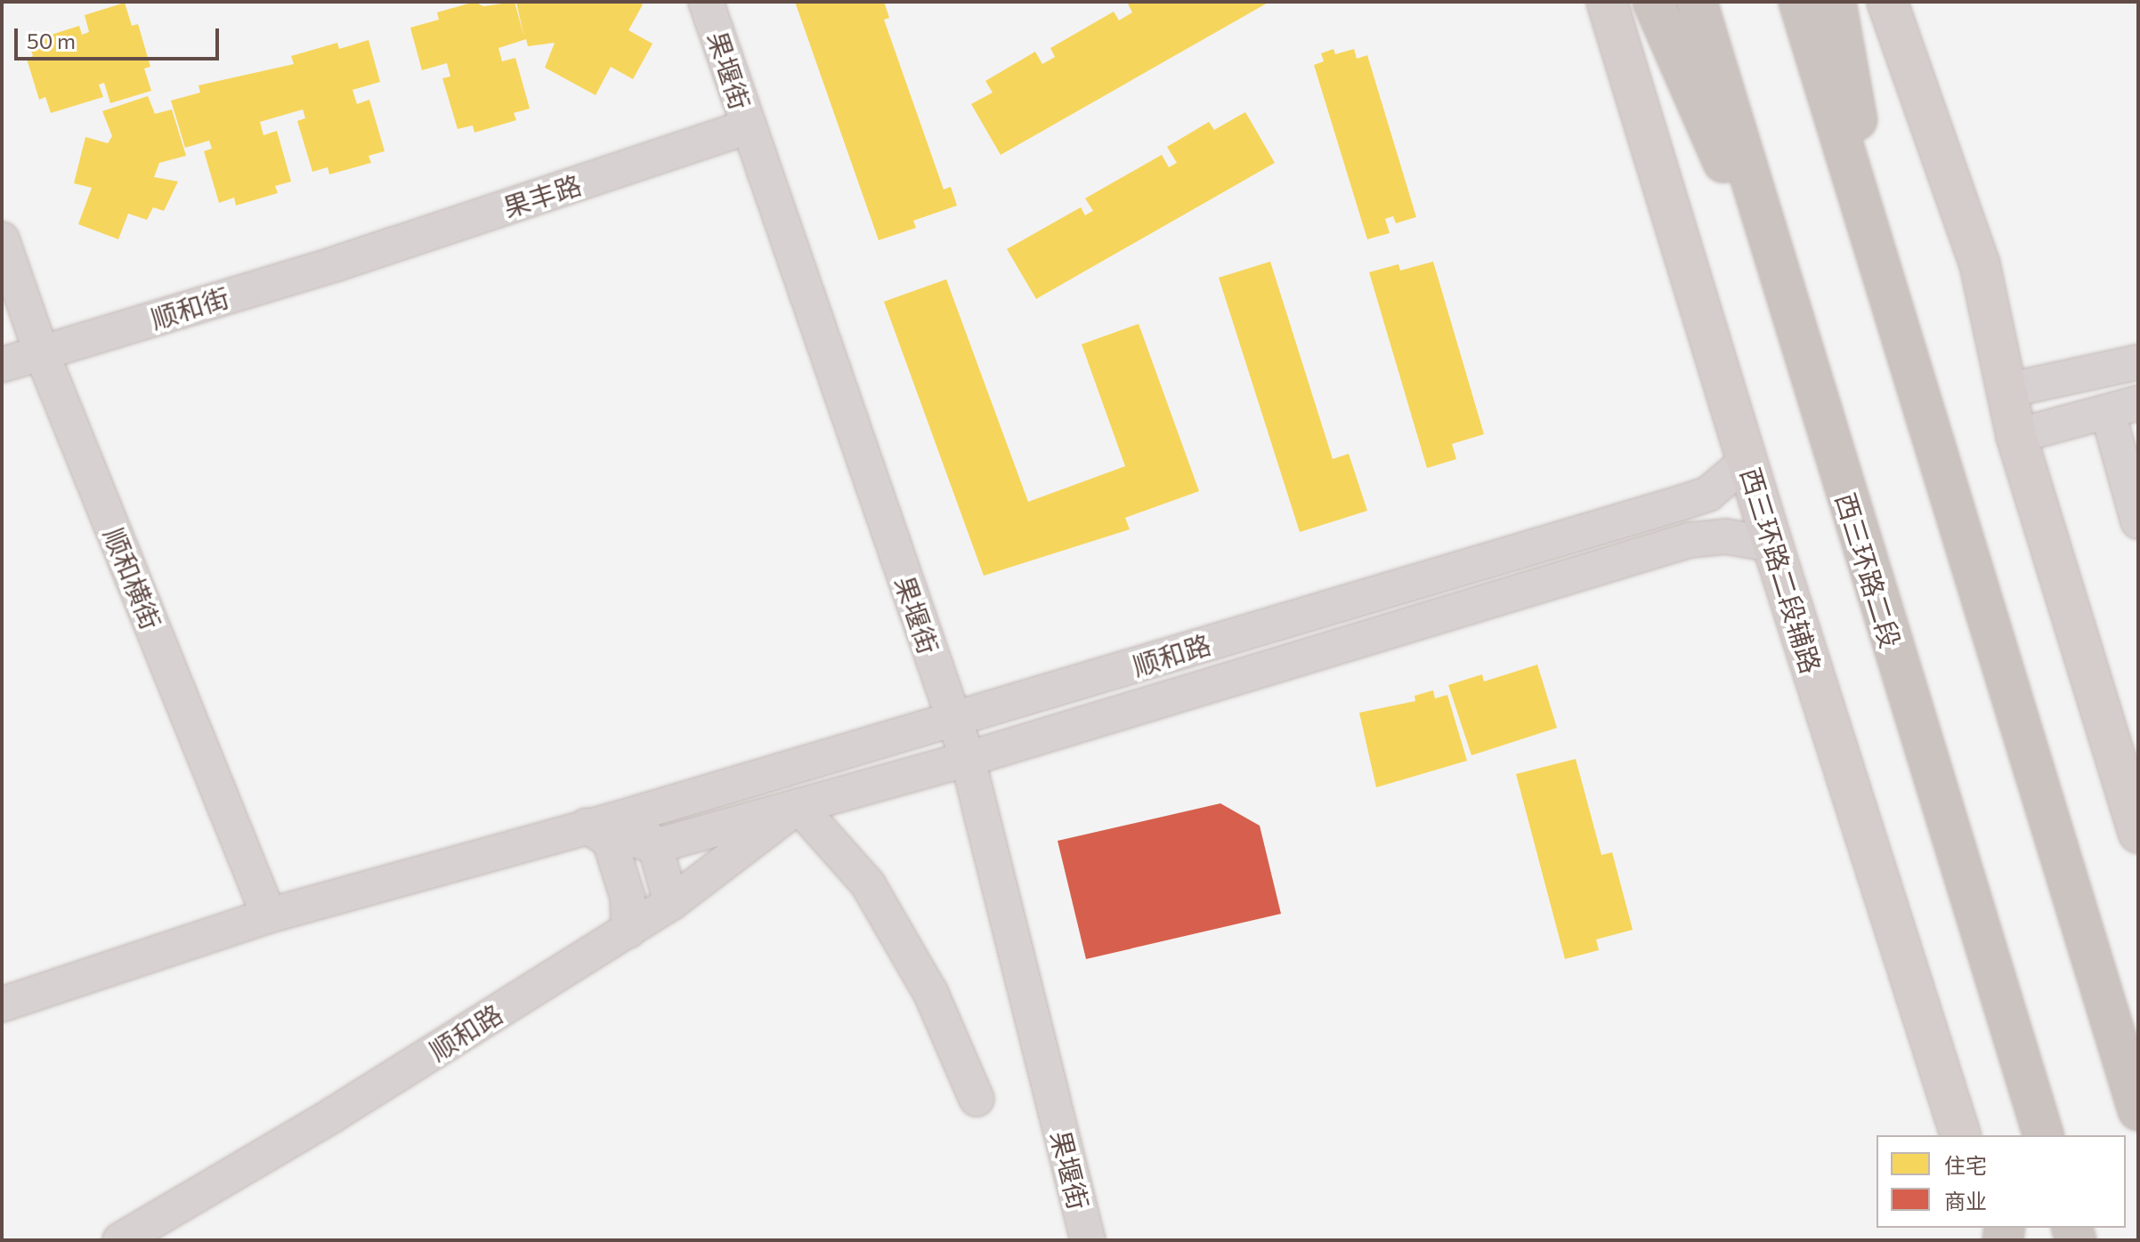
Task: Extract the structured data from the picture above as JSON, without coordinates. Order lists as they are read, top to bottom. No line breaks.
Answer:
{"streets":{"highway":["西三环路二段"],"main road":["西三环路二段辅路"],"street":["果堰街","果丰路","顺和街","顺和横街","顺和路"]},"crossings":[["果堰街","果丰路"],["果堰街","顺和路"],["果丰路","顺和街"],["顺和街","顺和横街"],["西三环路二段辅路","顺和路"],["顺和横街","顺和路"]],"legend":["住宅","商业"],"scale_bar":"50 m"}
